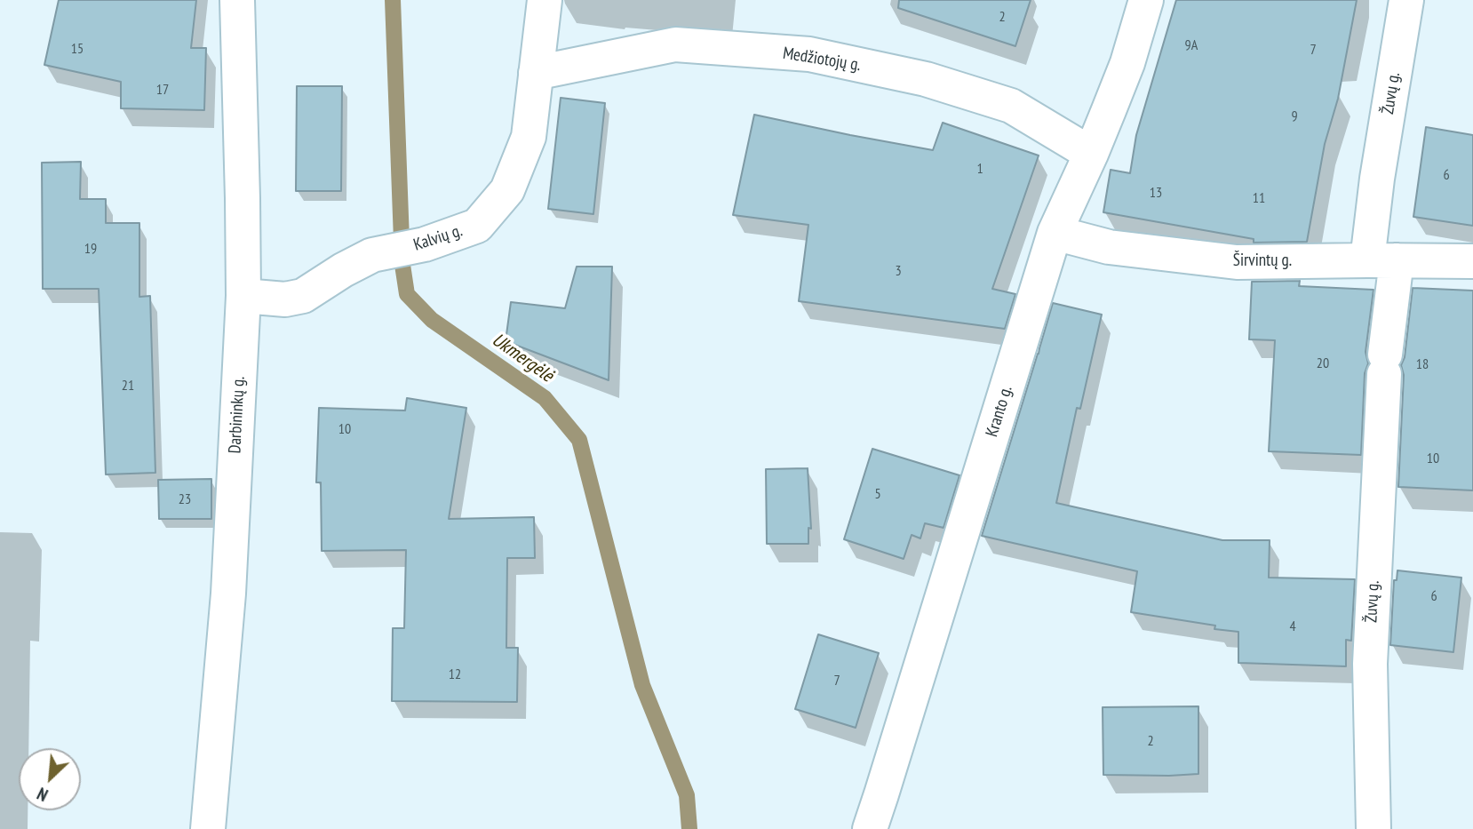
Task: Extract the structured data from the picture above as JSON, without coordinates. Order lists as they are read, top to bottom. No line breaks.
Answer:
{"streets":{"street":["Medžiotojų g.","Žuvų g.","Kalvių g.","Širvintų g.","Kranto g.","Darbininkų g."]},"crossings":[["Medžiotojų g.","Kalvių g."],["Medžiotojų g.","Kranto g."],["Žuvų g.","Širvintų g."],["Kalvių g.","Darbininkų g."],["Širvintų g.","Kranto g."]],"water":["Ukmergėlė"],"house_numbers":["2","9A","15","7","17","9","1","6","13","11","19","3","20","18","21","10","10","5","23","6","4","12","7","2"],"north":"bottom left"}
